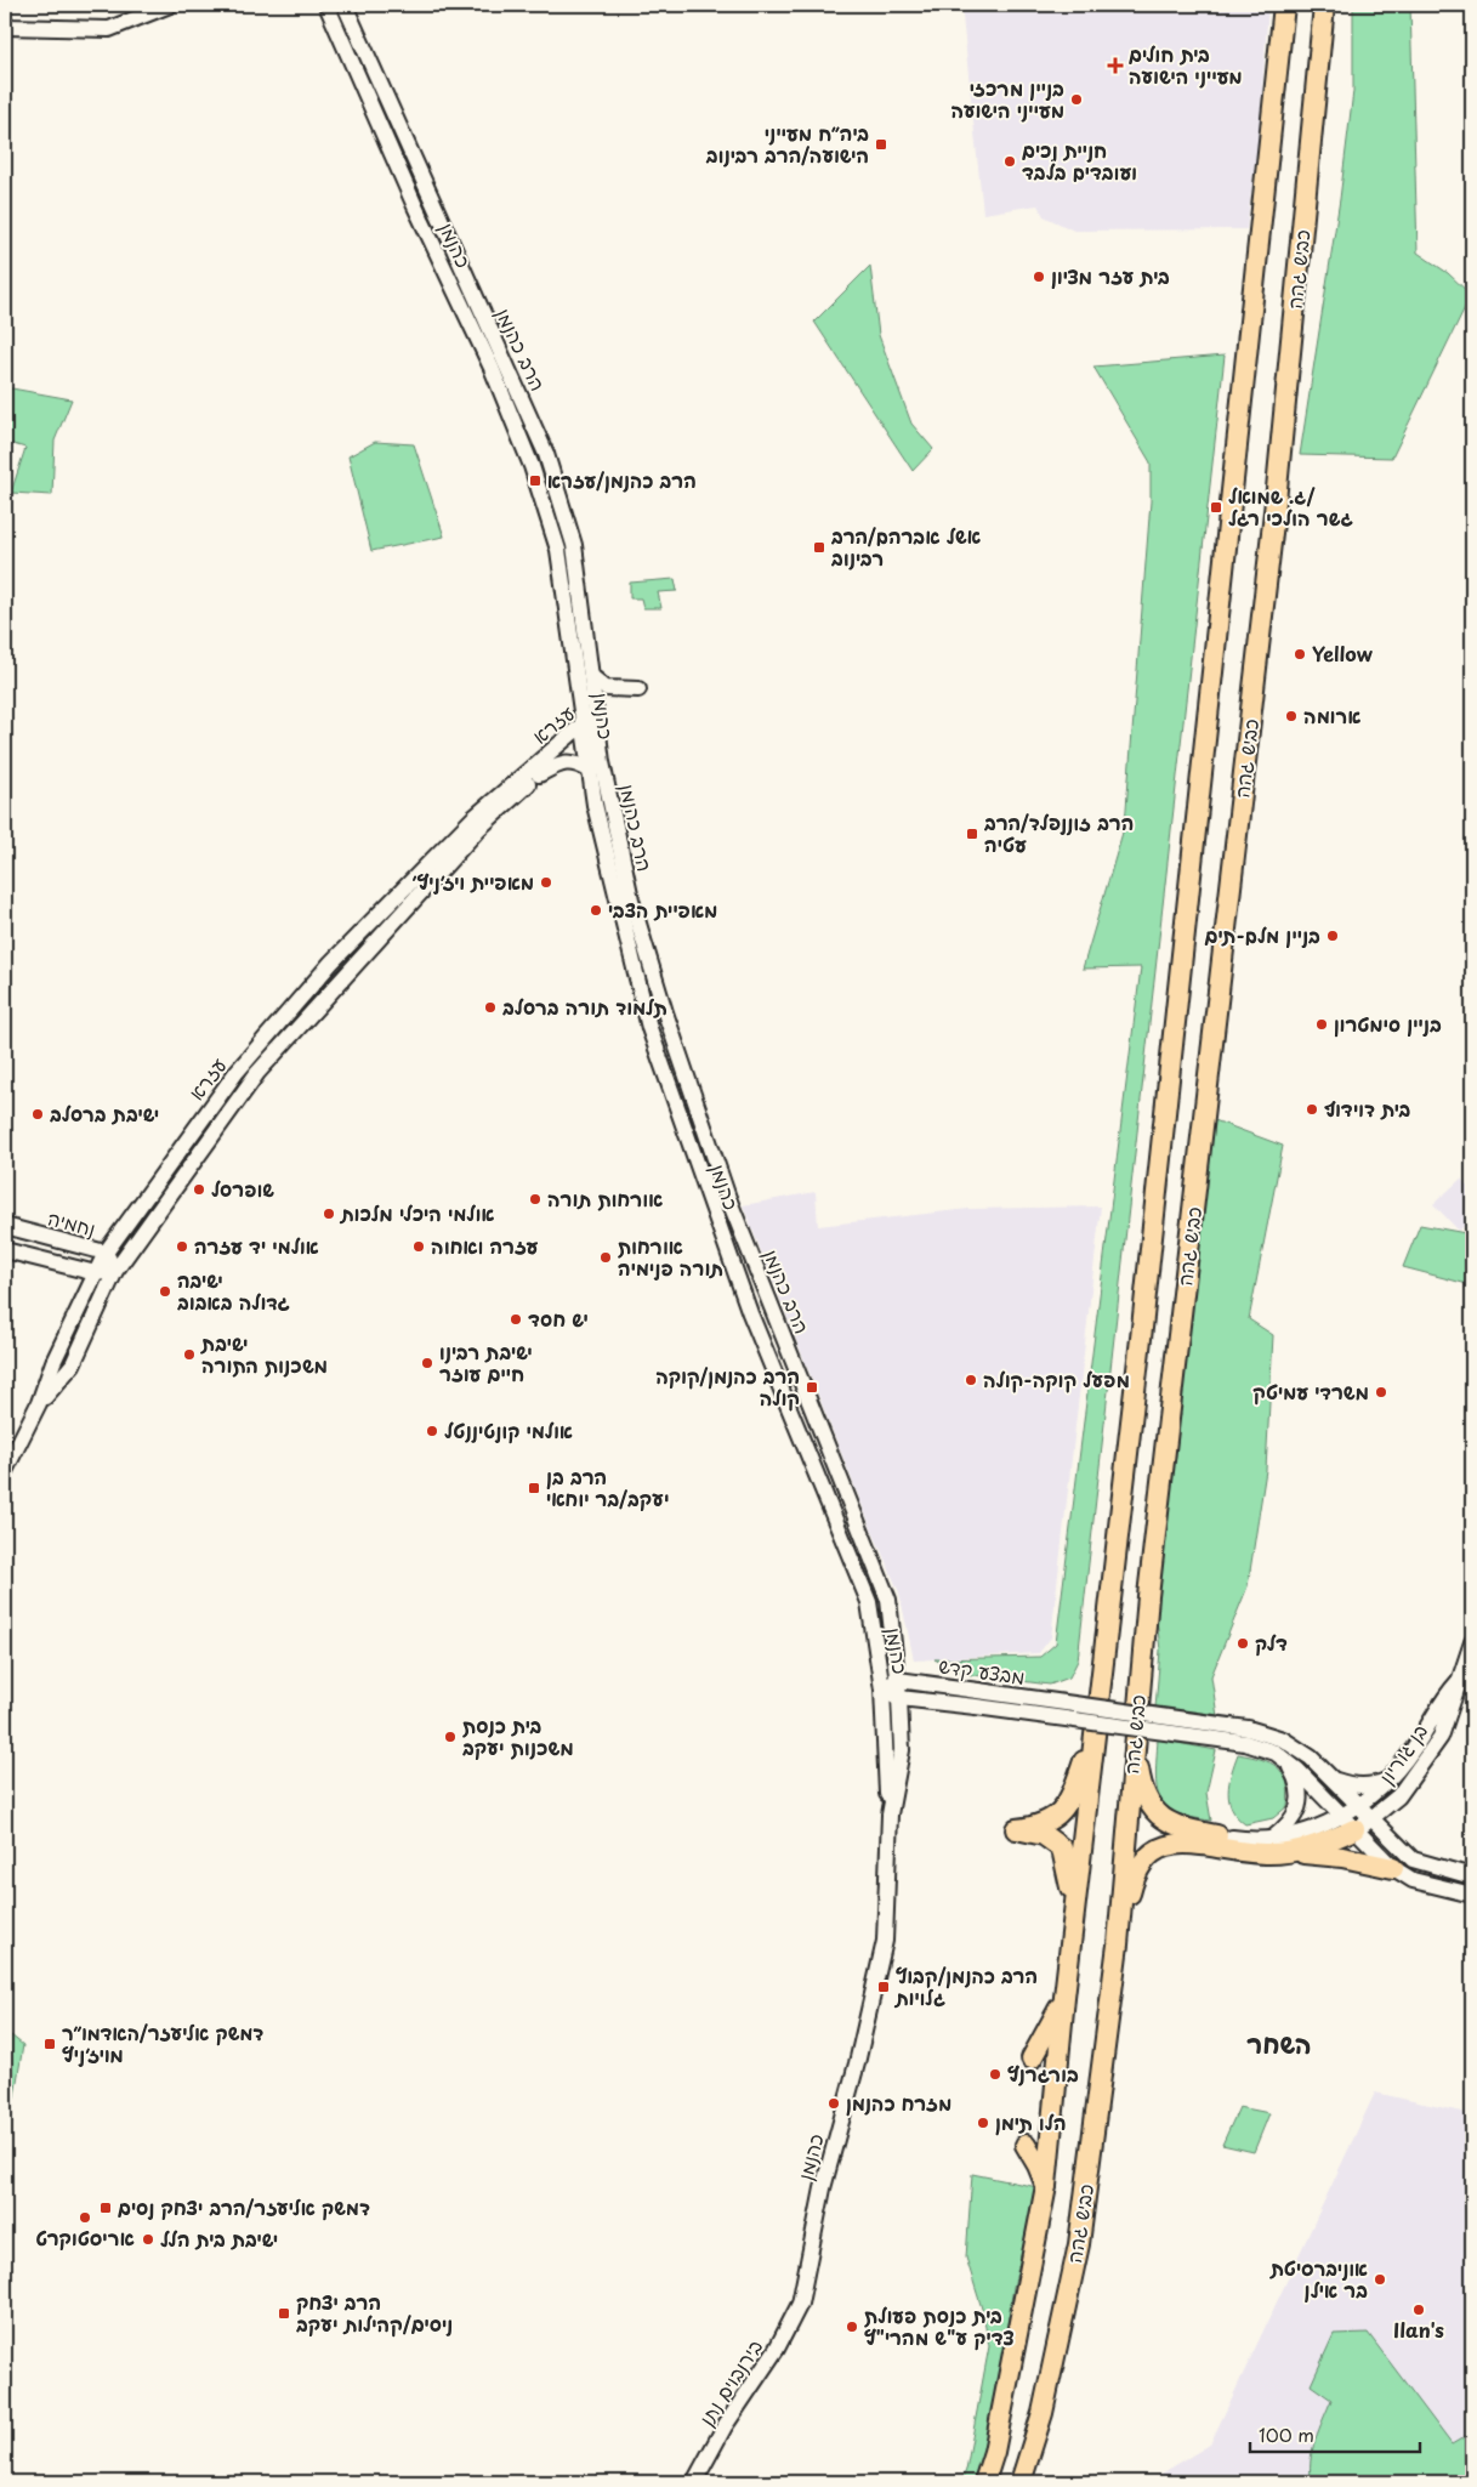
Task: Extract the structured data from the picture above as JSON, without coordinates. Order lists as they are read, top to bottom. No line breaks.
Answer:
{"streets":{"highway":["כביש גהה"],"street":["כהנמן","הרב כהנמן","עזרא","נחמיה","מבצע קדש","בן גוריון","בירנבוים נתן"]},"crossings":[["כהנמן","הרב כהנמן"],["כהנמן","עזרא"],["כהנמן","מבצע קדש"],["כהנמן","בירנבוים נתן"],["הרב כהנמן","עזרא"],["הרב כהנמן","מבצע קדש"],["עזרא","נחמיה"],["מבצע קדש","בן גוריון"]],"districts":["השחר"],"places":{"health":["בית חולים מעייני הישועה"],"other":["בניין מרכזי מעייני הישועה","חניית נכים ועובדים בלבד","בית עזר מציון","Yellow","ארומה","מאפיית ויז׳ניץ׳","מאפיית הצבי","בניין מלם-תים","תלמוד תורה ברסלב","בניין סימטרון","בית דוידוף","ישיבת ברסלב","שופרסל","אורחות תורה","אולמי היכלי מלכות","אולמי יד עזרה","עזרה ואחוה","אורחות תורה פנימיה","ישיבה גדולה באבוב","יש חסד","ישיבת משכנות התורה","ישיבת רבינו חיים עוזר","מפעל קוקה-קולה","משרדי עמיטק","אולמי קונטיננטל","דלק","בית כנסת משכנות יעקב","בורגרנץ","מזרח כהנמן","הלו תימן","אריסטוקרט","ישיבת בית הלל","אוניברסיטת בר אילן","Ilan's","בית כנסת פעולת צדיק ע\"ש מהרי\"ץ"],"transit":["ביה״ח מעייני הישועה/הרב רבינוב","הרב כהנמן/עזרא","ג. שמואל/ גשר הולכי רגל","אשל אברהם/הרב רבינוב","הרב זוננפלד/הרב עטיה","הרב כהנמן/קוקה קולה","הרב בן יעקב/בר יוחאי","הרב כהנמן/קבוץ גלויות","דמשק אליעזר/האדמו״ר מויז׳ניץ","דמשק אליעזר/הרב יצחק נסים","הרב יצחק ניסים/קהילות יעקב"]},"scale_bar":"100 m"}
